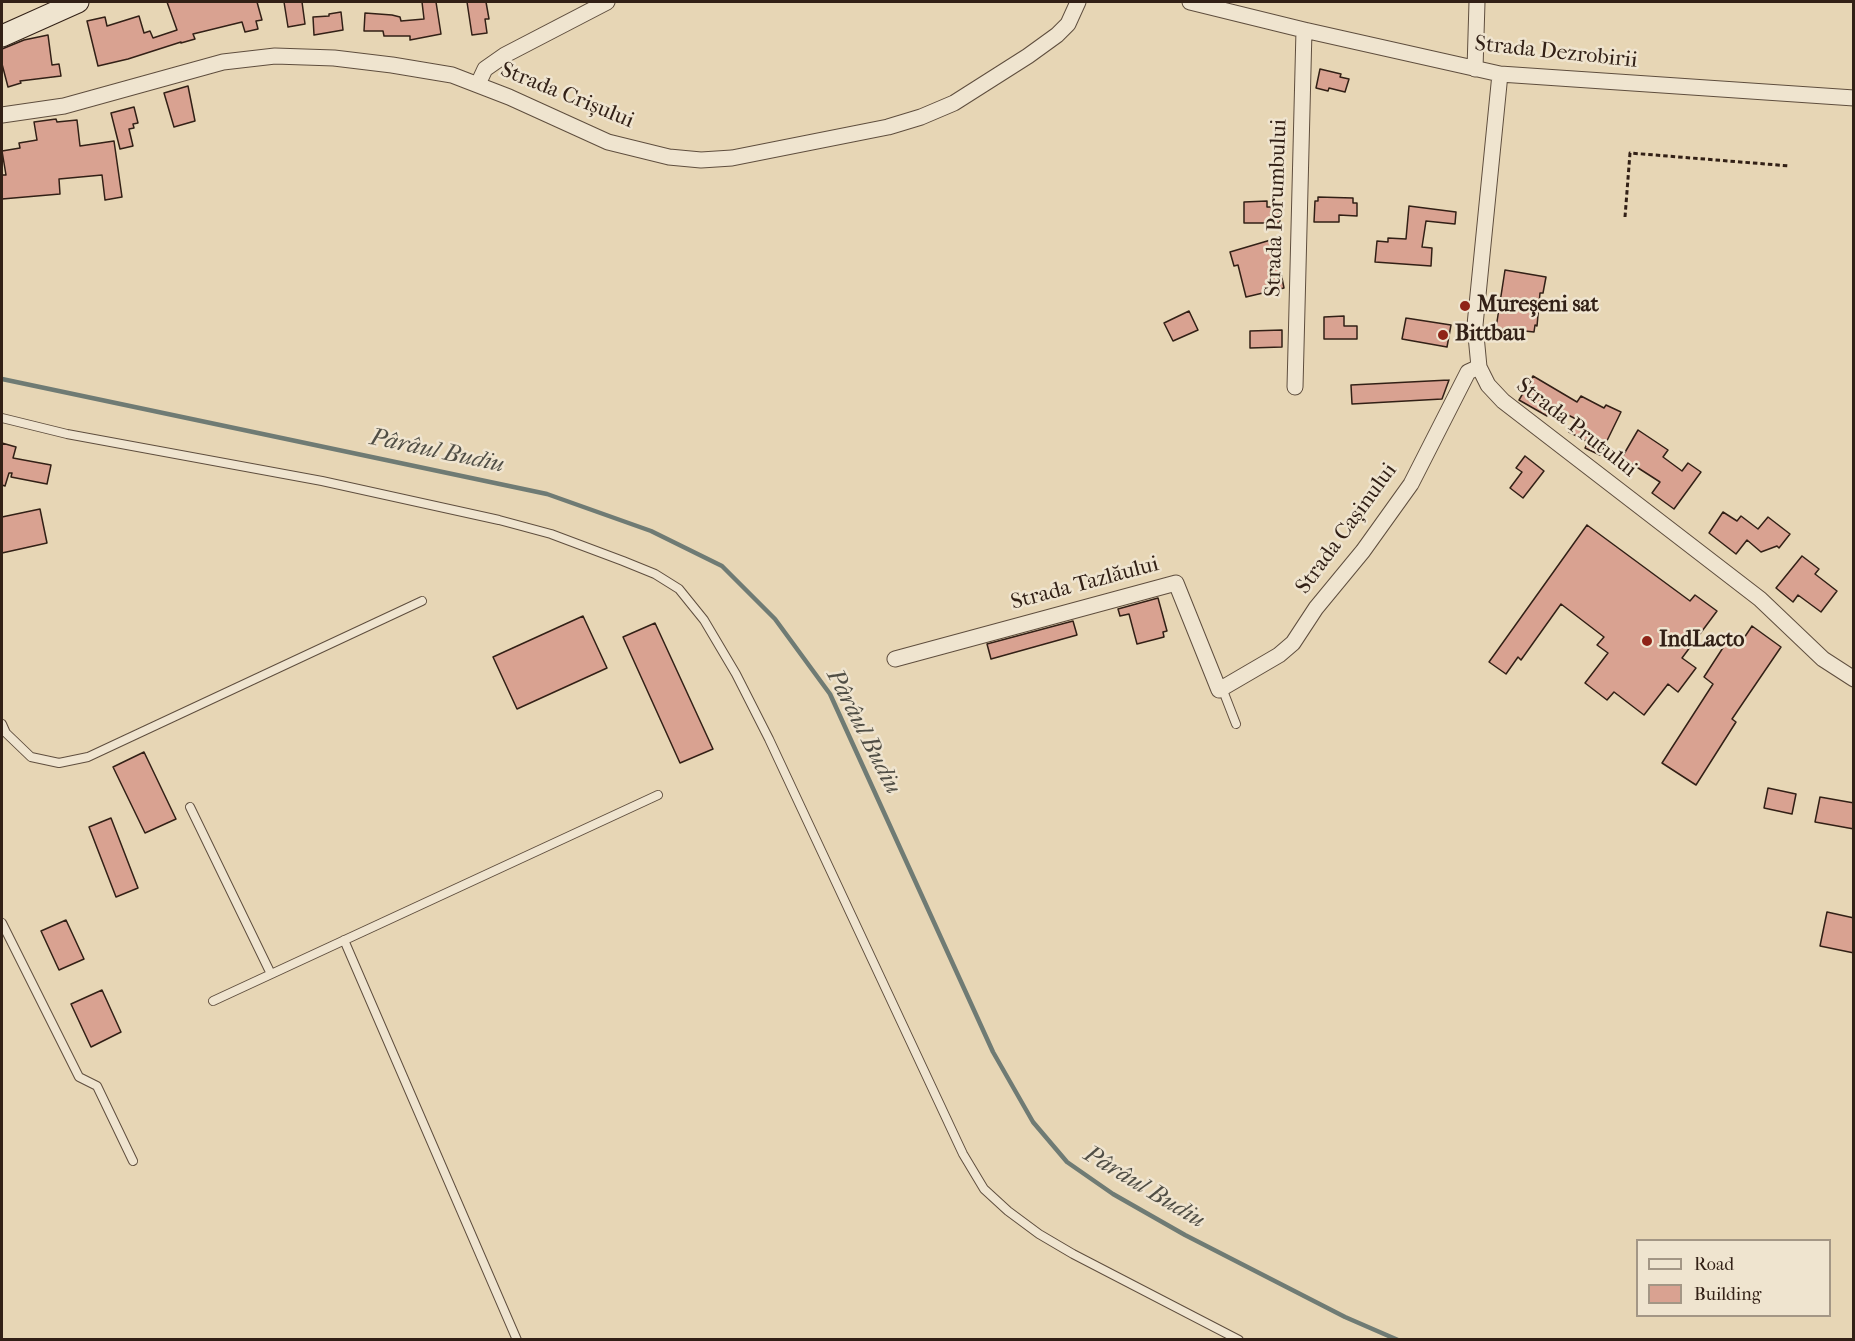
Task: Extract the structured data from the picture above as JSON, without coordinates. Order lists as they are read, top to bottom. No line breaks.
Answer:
{"streets":{"street":["Strada Dezrobirii","Strada Crișului","Strada Porumbului","Strada Prutului","Strada Cașinului","Strada Tazlăului"]},"crossings":[["Strada Dezrobirii","Strada Porumbului"],["Strada Dezrobirii","Strada Prutului"],["Strada Prutului","Strada Cașinului"],["Strada Cașinului","Strada Tazlăului"]],"water":["Pârâul Budiu"],"places":["Mureșeni sat","Bittbau","IndLacto"],"legend":["Road","Building"]}
